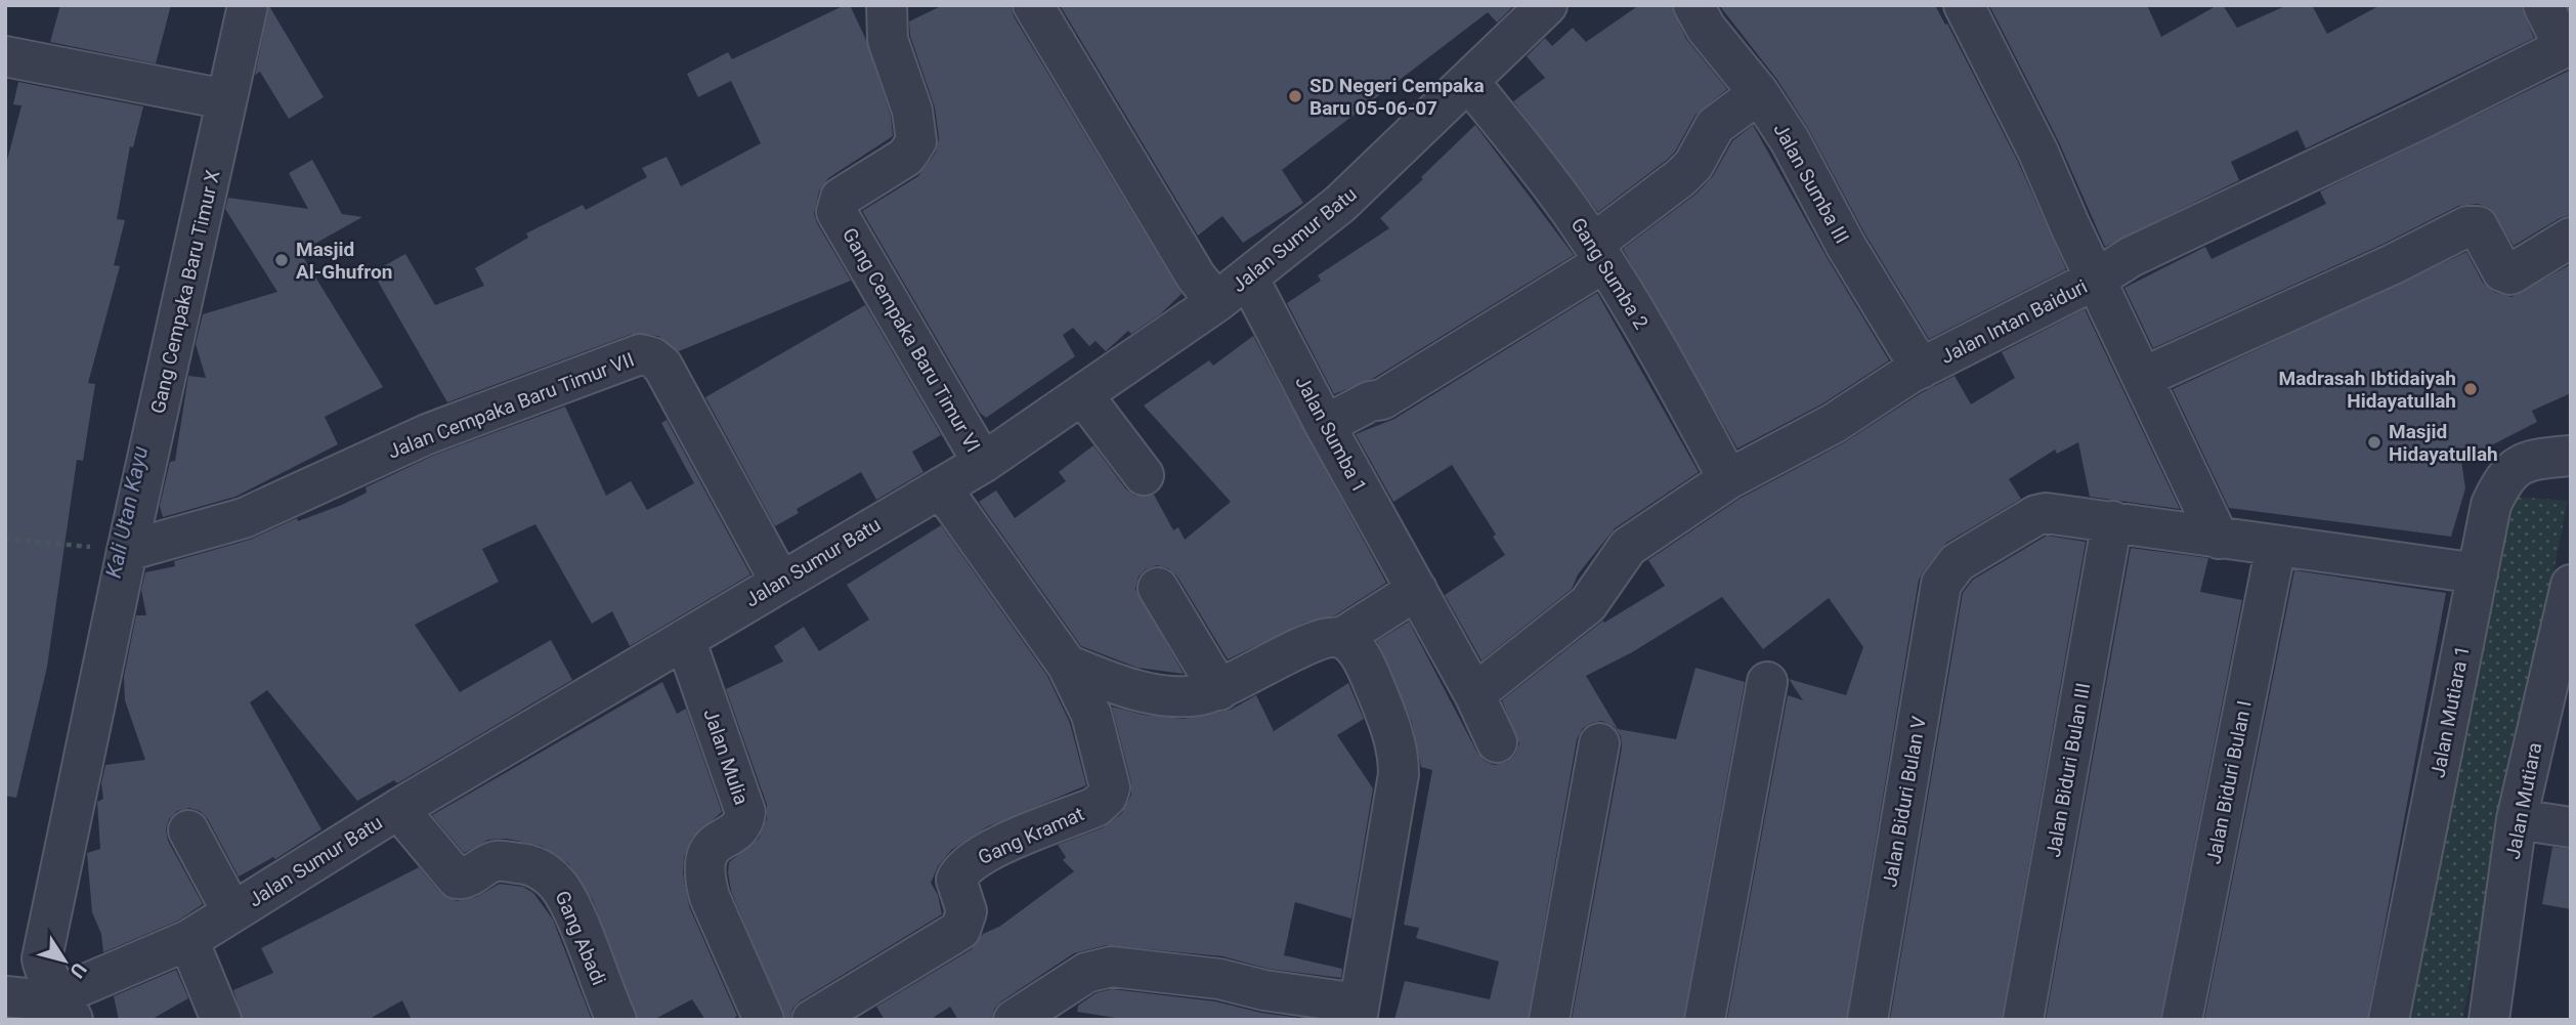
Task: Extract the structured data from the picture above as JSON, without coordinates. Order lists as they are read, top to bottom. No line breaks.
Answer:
{"streets":{"street":["Jalan Sumba III","Jalan Sumur Batu","Gang Sumba 2","Gang Cempaka Baru Timur X","Jalan Intan Baiduri","Gang Cempaka Baru Timur VI","Jalan Cempaka Baru Timur VII","Jalan Sumba 1","Jalan Mutiara 1","Jalan Mulia","Jalan Biduri Bulan III","Jalan Biduri Bulan I","Jalan Mutiara","Jalan Biduri Bulan V","Gang Kramat","Gang Abadi"]},"crossings":[["Jalan Sumba III","Jalan Intan Baiduri"],["Jalan Sumur Batu","Gang Sumba 2"],["Jalan Sumur Batu","Gang Cempaka Baru Timur X"],["Jalan Sumur Batu","Gang Cempaka Baru Timur VI"],["Jalan Sumur Batu","Jalan Cempaka Baru Timur VII"],["Jalan Sumur Batu","Jalan Sumba 1"],["Jalan Sumur Batu","Jalan Mulia"],["Jalan Sumur Batu","Gang Kramat"],["Jalan Sumur Batu","Gang Abadi"],["Gang Sumba 2","Jalan Intan Baiduri"],["Gang Cempaka Baru Timur X","Jalan Cempaka Baru Timur VII"],["Jalan Intan Baiduri","Jalan Sumba 1"],["Jalan Biduri Bulan III","Jalan Biduri Bulan V"]],"water":["Kali Utan Kayu"],"places":["SD Negeri Cempaka Baru 05-06-07","Masjid Al-Ghufron","Madrasah Ibtidaiyah Hidayatullah","Masjid Hidayatullah"],"north":"bottom right"}
